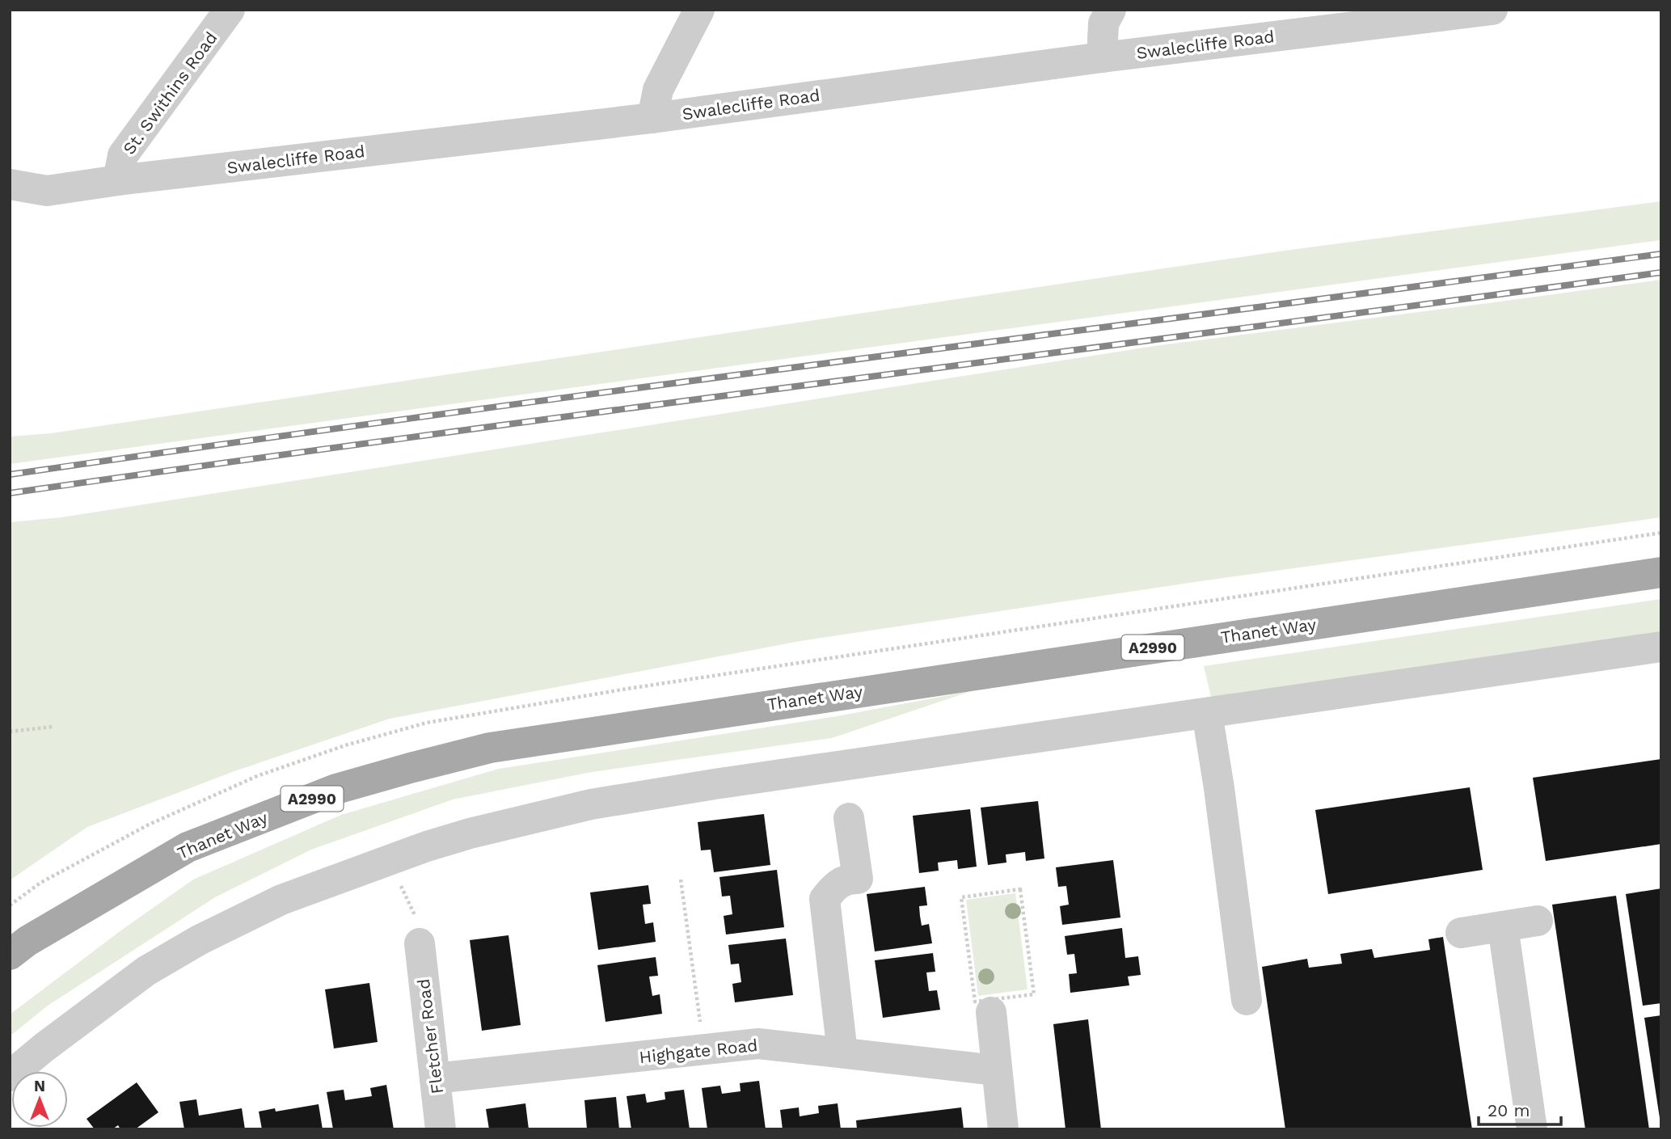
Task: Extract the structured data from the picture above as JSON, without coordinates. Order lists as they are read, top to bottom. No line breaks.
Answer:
{"streets":{"main road":["Thanet Way","A2990"],"street":["Swalecliffe Road","St. Swithins Road","Fletcher Road","Highgate Road"]},"crossings":[["Swalecliffe Road","St. Swithins Road"],["Fletcher Road","Highgate Road"]],"scale_bar":"20 m","north":"top"}
